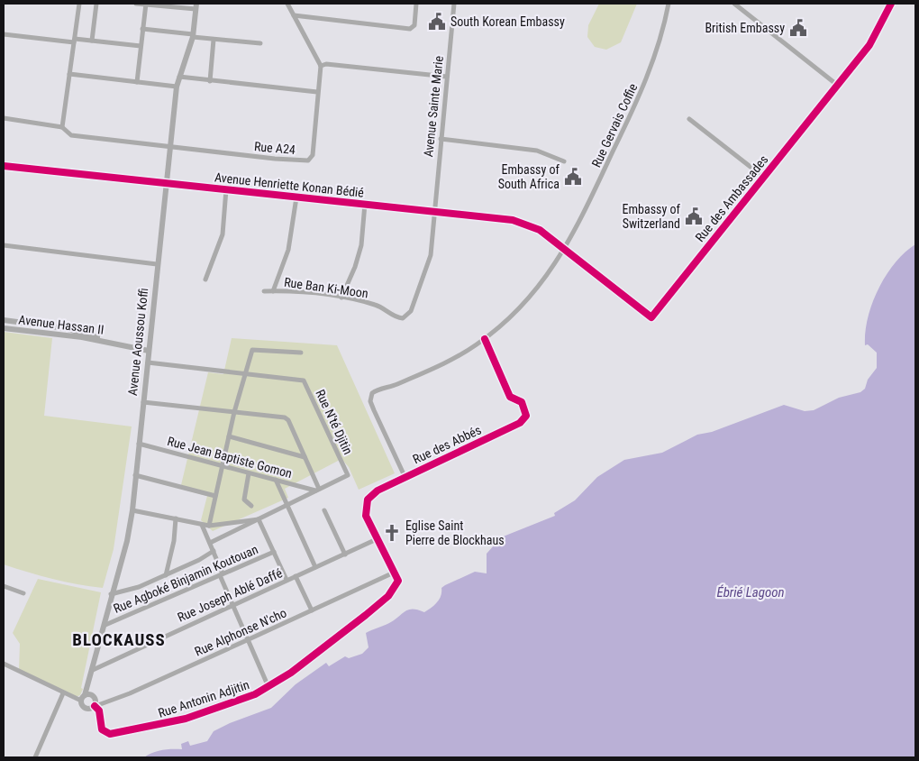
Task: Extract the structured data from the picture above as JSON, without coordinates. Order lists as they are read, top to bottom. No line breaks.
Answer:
{"streets":{"street":["Avenue Sainte Marie","Rue Gervais Coffie","Rue A24","Avenue Henriette Konan Bédié","Rue des Ambassades","Rue Ban Ki-Moon","Avenue Hassan II","Avenue Aoussou Koffi","Rue N'té Djitin","Rue des Abbés","Rue Jean Baptiste Gomon","Rue Agboké Binjamin Koutouan","Rue Joseph Ablé Daffé","Rue Alphonse N'cho","Rue Antonin Adjitin"]},"crossings":[["Avenue Sainte Marie","Avenue Henriette Konan Bédié"],["Avenue Sainte Marie","Rue Ban Ki-Moon"],["Rue Gervais Coffie","Avenue Henriette Konan Bédié"],["Rue Gervais Coffie","Rue des Ambassades"],["Rue Gervais Coffie","Rue des Abbés"],["Rue A24","Avenue Aoussou Koffi"],["Avenue Henriette Konan Bédié","Rue des Ambassades"],["Avenue Henriette Konan Bédié","Rue Ban Ki-Moon"],["Avenue Henriette Konan Bédié","Avenue Aoussou Koffi"],["Avenue Hassan II","Avenue Aoussou Koffi"],["Avenue Aoussou Koffi","Rue N'té Djitin"],["Avenue Aoussou Koffi","Rue Jean Baptiste Gomon"],["Avenue Aoussou Koffi","Rue Agboké Binjamin Koutouan"],["Avenue Aoussou Koffi","Rue Joseph Ablé Daffé"],["Avenue Aoussou Koffi","Rue Alphonse N'cho"],["Avenue Aoussou Koffi","Rue Antonin Adjitin"],["Rue N'té Djitin","Rue Jean Baptiste Gomon"],["Rue des Abbés","Rue Joseph Ablé Daffé"],["Rue des Abbés","Rue Alphonse N'cho"],["Rue des Abbés","Rue Antonin Adjitin"],["Rue Alphonse N'cho","Rue Antonin Adjitin"]],"districts":["BLOCKAUSS"],"water":["Ébrié Lagoon"],"places":{"public building":["South Korean Embassy","British Embassy","Embassy of South Africa","Embassy of Switzerland"],"church":["Eglise Saint Pierre de Blockhaus"]}}
